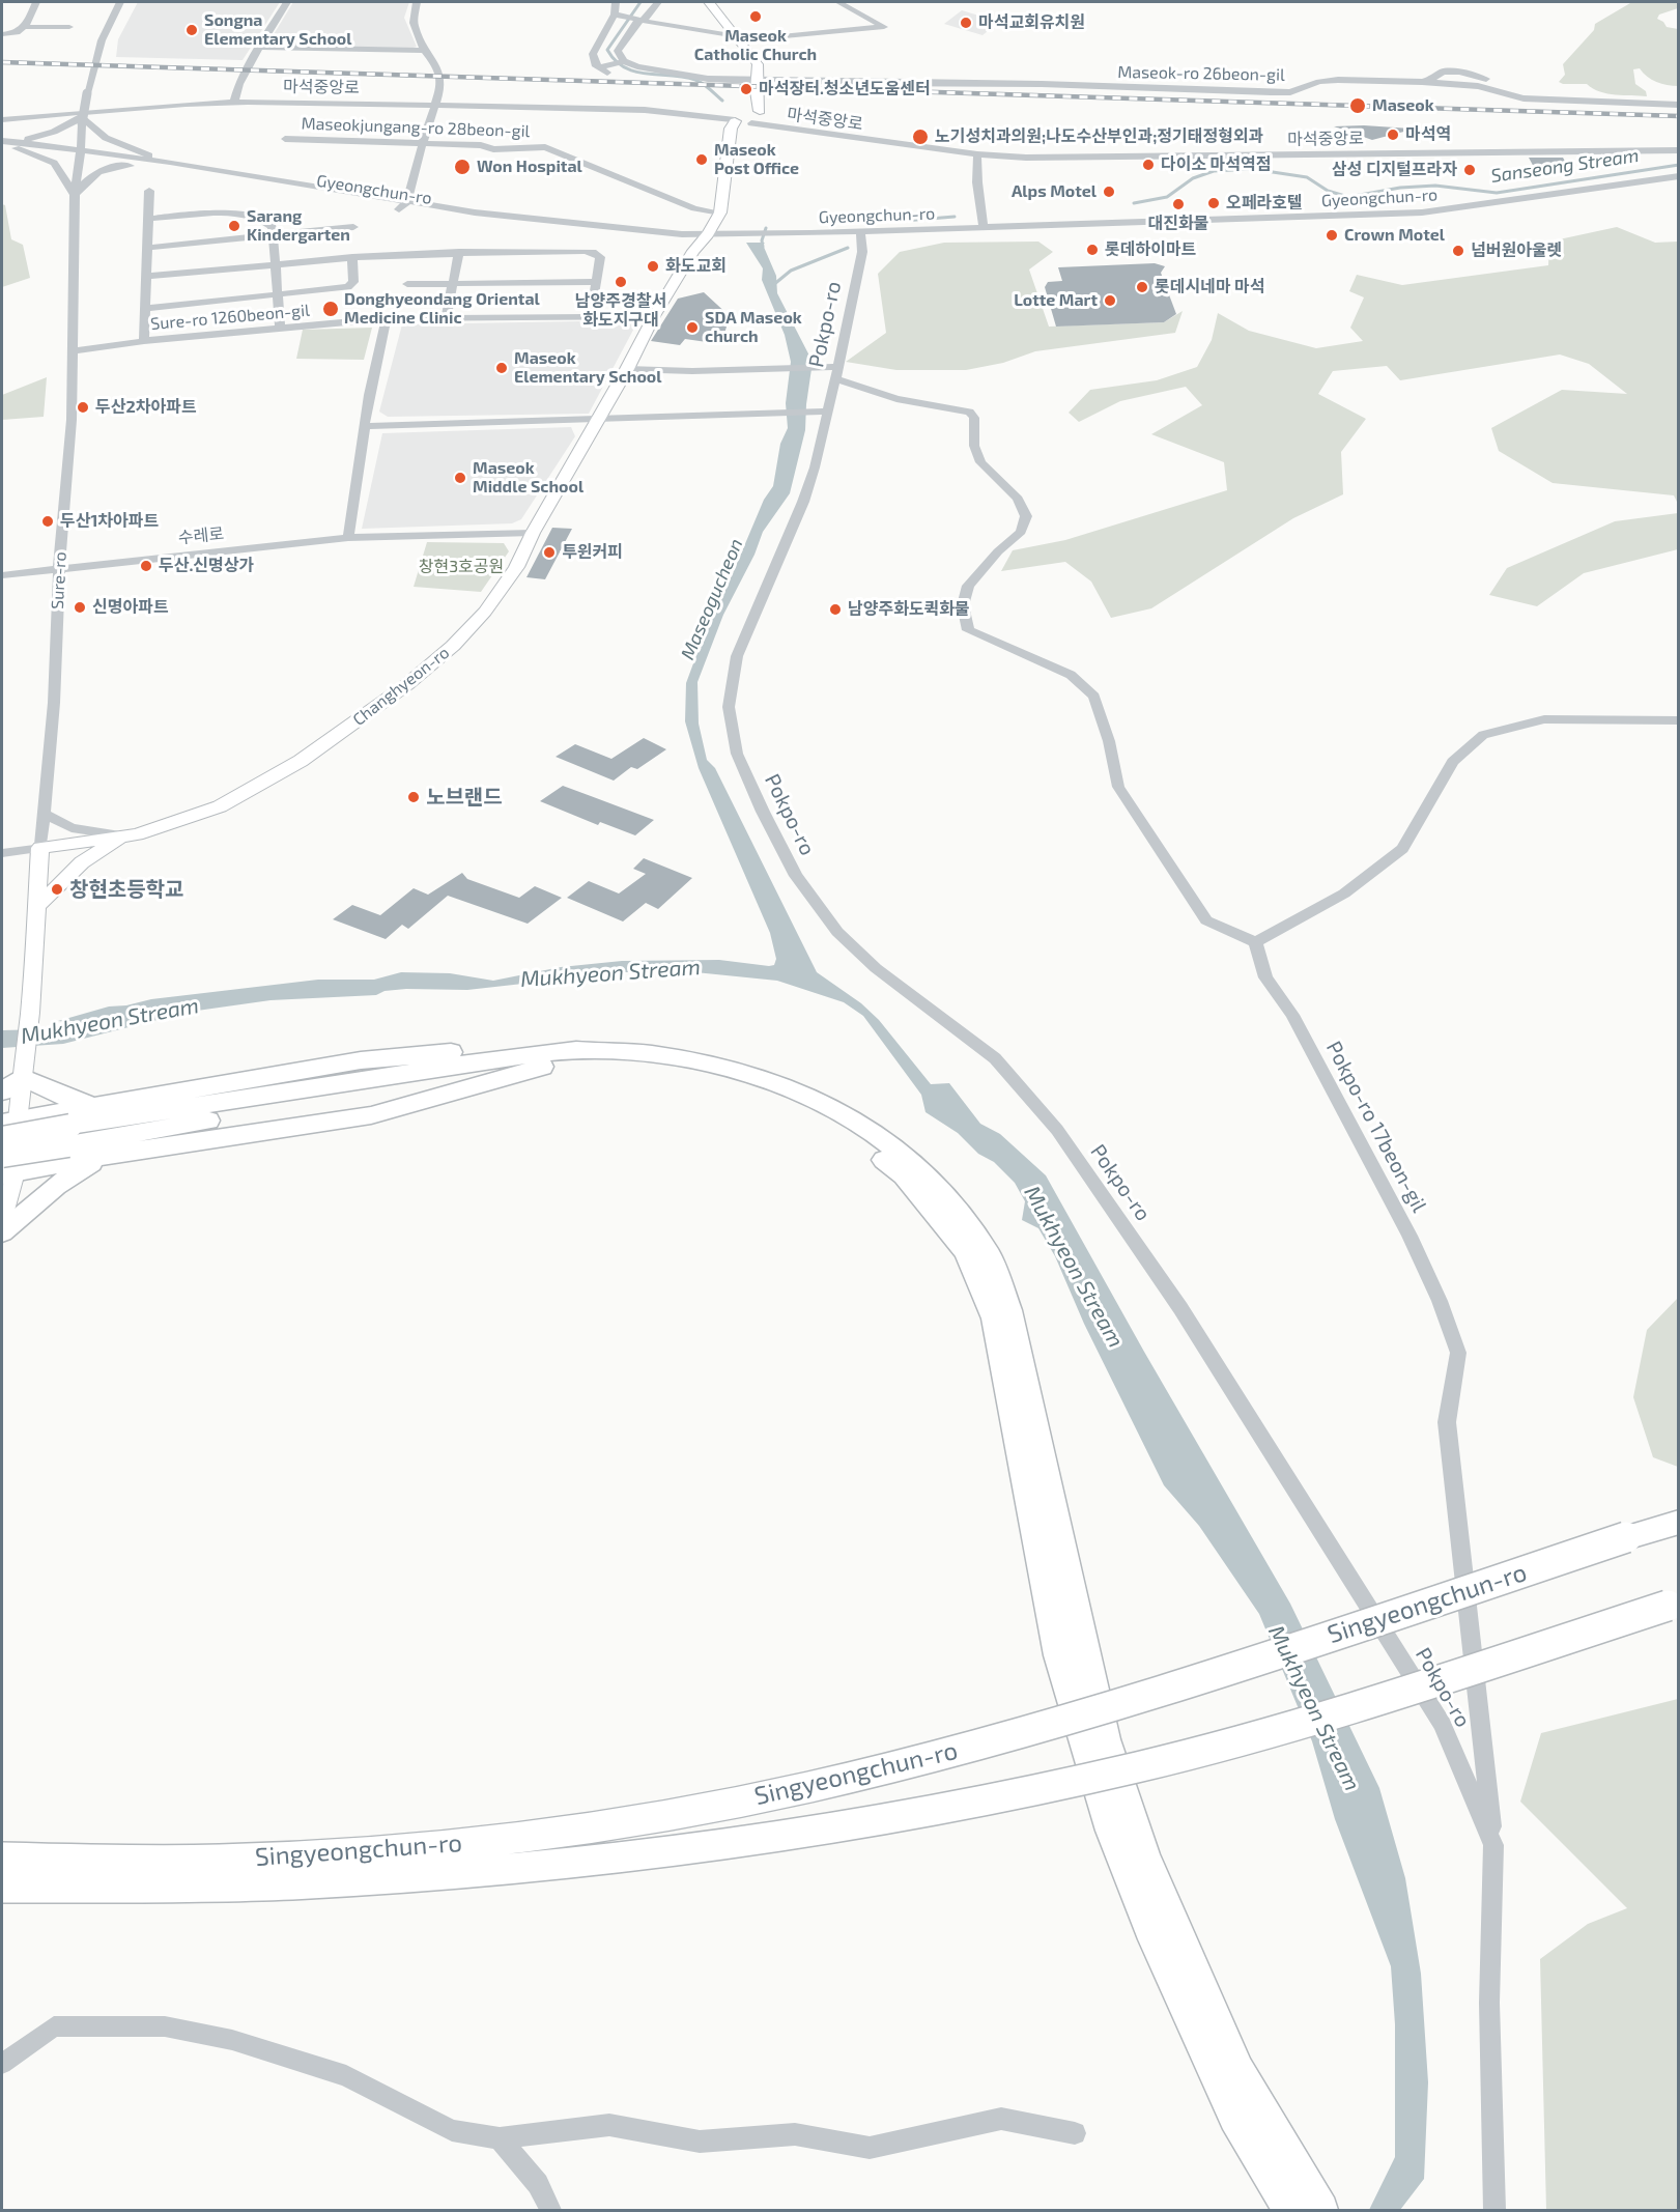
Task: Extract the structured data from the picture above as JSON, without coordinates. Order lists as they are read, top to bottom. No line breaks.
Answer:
{"streets":{"highway":["Singyeongchun-ro"],"main road":["Sure-ro","Changhyeon-ro"],"street":["Maseok-ro 26beon-gil","마석중앙로","Maseokjungang-ro 28beon-gil","Gyeongchun-ro","Sure-ro 1260beon-gil","Pokpo-ro","수레로","Pokpo-ro 17beon-gil"]},"crossings":[["Maseokjungang-ro 28beon-gil","Changhyeon-ro"],["Gyeongchun-ro","Pokpo-ro"],["Gyeongchun-ro","Sure-ro"],["Gyeongchun-ro","Changhyeon-ro"],["Sure-ro 1260beon-gil","Sure-ro"],["Sure-ro 1260beon-gil","Changhyeon-ro"],["Pokpo-ro","Pokpo-ro 17beon-gil"],["수레로","Sure-ro"],["수레로","Changhyeon-ro"],["Sure-ro","Changhyeon-ro"]],"water":["Sanseong Stream","Maseogucheon","Mukhyeon Stream"],"parks":["창현3호공원"],"places":["Maseok Catholic Church","마석교회유치원","Songna Elementary School","마석장터.청소년도움센터","Maseok","마석역","노기성치과의원;나도수산부인과;정기태정형외과","Maseok Post Office","다이소 마석역점","Won Hospital","삼성 디지털프라자","Alps Motel","오페라호텔","대진화물","Sarang Kindergarten","Crown Motel","롯데하이마트","넘버원아울렛","화도교회","남양주경찰서 화도지구대","롯데시네마 마석","Lotte Mart","Donghyeondang Oriental Medicine Clinic","SDA Maseok church","Maseok Elementary School","두산2차아파트","Maseok Middle School","두산1차아파트","투윈커피","두산.신명상가","신명아파트","남양주화도퀵화물","노브랜드","창현초등학교"]}
